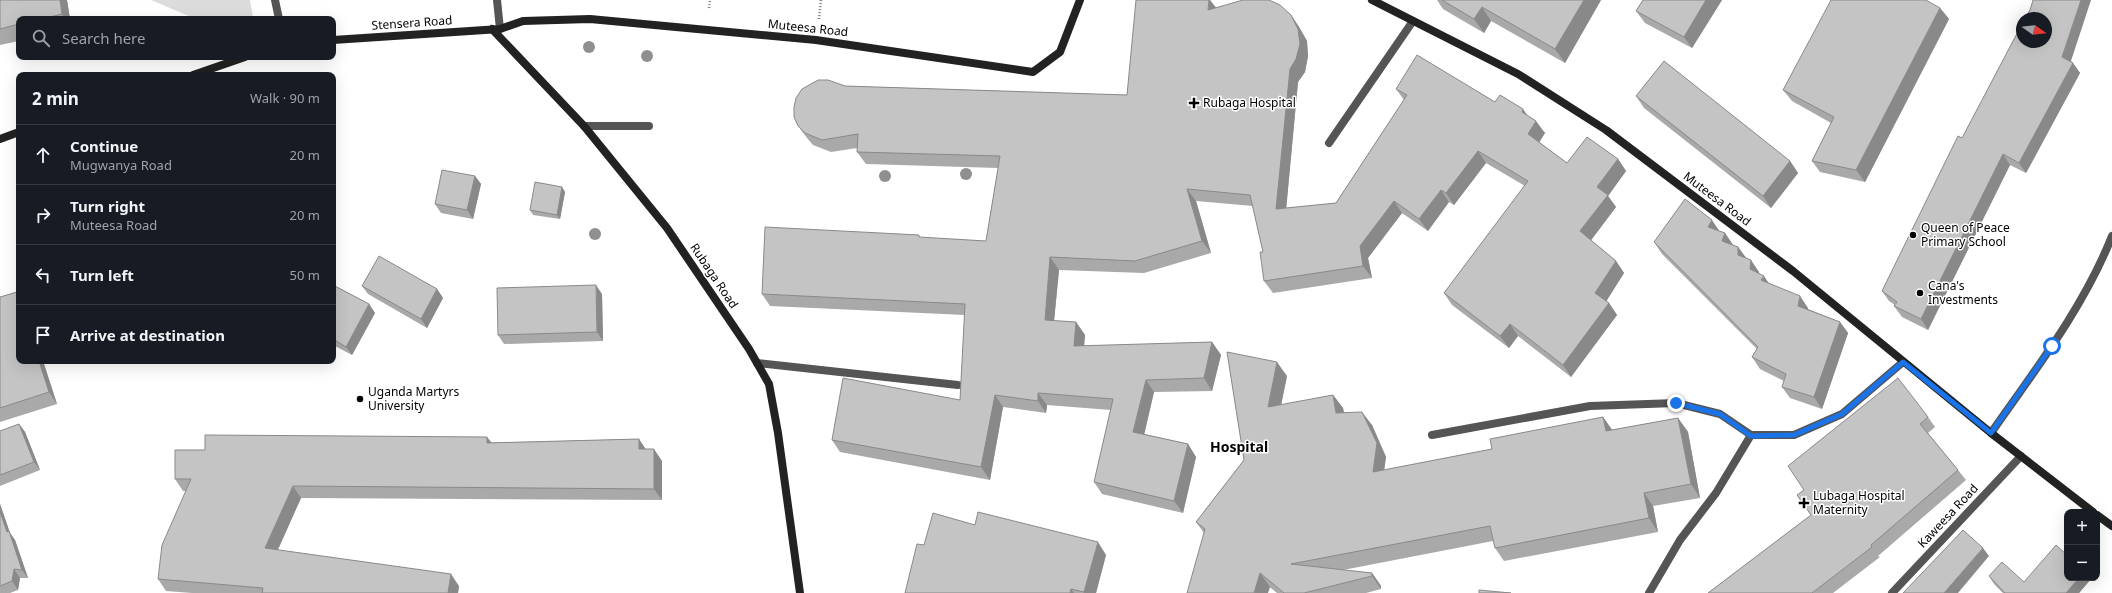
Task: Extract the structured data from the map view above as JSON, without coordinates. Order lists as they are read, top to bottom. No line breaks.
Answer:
{"streets":{"street":["Stensera Road","Muteesa Road","Rubaga Road","Kaweesa Road"]},"crossings":[["Stensera Road","Muteesa Road"],["Stensera Road","Rubaga Road"],["Muteesa Road","Rubaga Road"],["Muteesa Road","Kaweesa Road"]],"districts":["Hospital"],"places":{"health":["Rubaga Hospital","Lubaga Hospital Maternity"],"other":["Queen of Peace Primary School","Cana's Investments","Uganda Martyrs University"]},"north":"right","page":{"search":"Search here","heading":["2 min","Walk · 90 m"],"list":[["Continue","Mugwanya Road","20 m"],["Turn right","Muteesa Road","20 m"],["Turn left","50 m"],"Arrive at destination"],"map_buttons":["+","−"]}}
